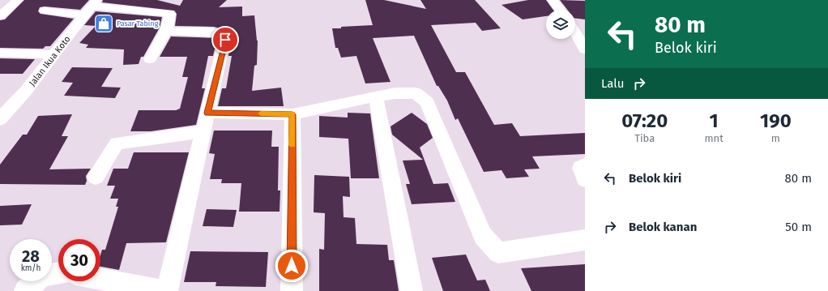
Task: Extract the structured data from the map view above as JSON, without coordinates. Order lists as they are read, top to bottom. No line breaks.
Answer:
{"streets":{"street":["Jalan Ikua Koto"]},"places":{"shop":["Pasar Tabing"]},"page":{"turn":["80 m","Belok kiri"],"then":"Lalu","eta":["07:20","Tiba","1","mnt","190","m"],"list":[{"name":"Belok kiri","value":"80 m"},{"name":"Belok kanan","value":"50 m"}],"speed":"28 km/h","limit":"30"}}
